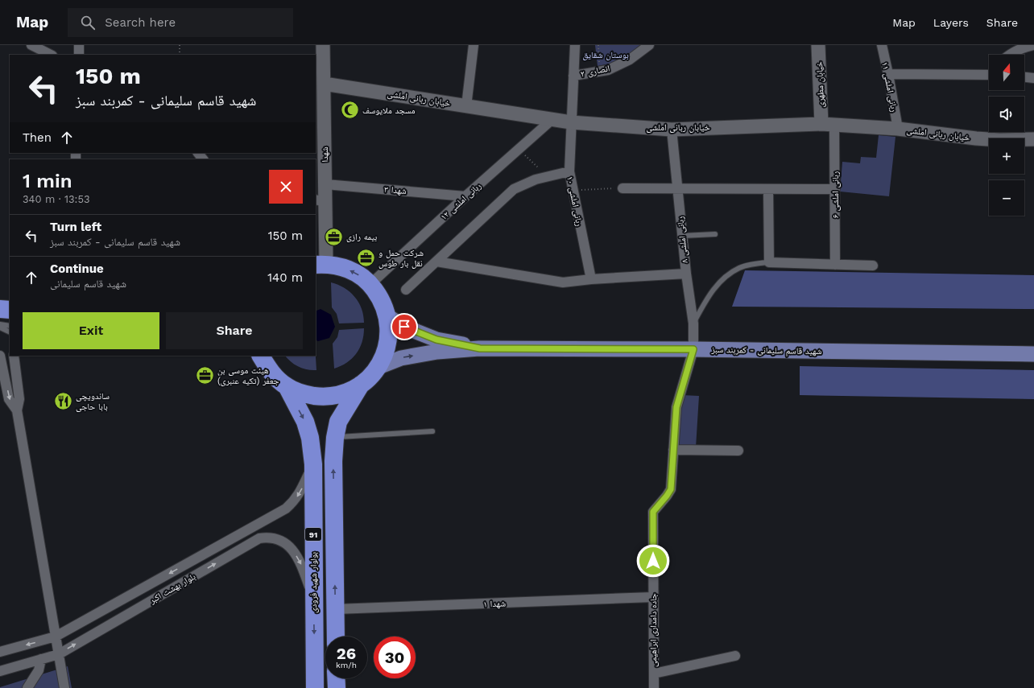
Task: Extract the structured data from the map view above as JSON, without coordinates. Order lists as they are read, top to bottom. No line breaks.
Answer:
{"streets":{"highway":["91","بولوار شهید فرودی"],"main road":["شهید قاسم سلیمانی - کمربند سبز"],"street":["انصاری ۲","خیابان مطهری","ربانی املشی ۱۱","خیابان ربانی املشی","شهدا","شهدا ۳","ربانی املشی ۶","ربانی املشی ۱۲","ربانی املشی ۱۰","ربانی املشی ۸","بلوار بهشت اکبر","شهدا ۱","جاده دامداری ابراهیمی"]},"crossings":[["انصاری ۲","ربانی املشی ۱۰"],["خیابان مطهری","خیابان ربانی املشی"],["خیابان مطهری","ربانی املشی ۶"],["ربانی املشی ۱۱","خیابان ربانی املشی"],["خیابان ربانی املشی","شهدا"],["خیابان ربانی املشی","ربانی املشی ۶"],["خیابان ربانی املشی","ربانی املشی ۱۲"],["خیابان ربانی املشی","ربانی املشی ۱۰"],["خیابان ربانی املشی","ربانی املشی ۸"],["شهدا","شهدا ۳"],["شهدا","91"],["شهدا ۳","ربانی املشی ۱۲"],["ربانی املشی ۱۲","91"],["ربانی املشی ۸","شهید قاسم سلیمانی - کمربند سبز"],["ربانی املشی ۸","جاده دامداری ابراهیمی"],["شهید قاسم سلیمانی - کمربند سبز","جاده دامداری ابراهیمی"],["91","بولوار شهید فرودی"],["91","شهدا ۱"],["بولوار شهید فرودی","بلوار بهشت اکبر"],["شهدا ۱","جاده دامداری ابراهیمی"]],"parks":["بوستان شقایق"],"places":{"mosque":["مسجد ملایوسف"],"office":["بیمه رازی","شرکت حمل و نقل بار طوس","هيئت موسی بن جعفر (تکیه عنبری)"],"restaurant":["ساندویچی بابا حاجی"]},"north":"top","page":{"header":"Map","search":"Search here","nav":["Map","Layers","Share"],"map_buttons":["+","−"],"turn":["150 m","شهید قاسم سلیمانی - کمربند سبز"],"then":"Then","heading":["1 min","340 m · 13:53"],"list":[{"name":"Turn left","note":"شهید قاسم سلیمانی - کمربند سبز","value":"150 m"},{"name":"Continue","note":"شهید قاسم سلیمانی","value":"140 m"}],"buttons":["Exit","Share"],"speed":"26 km/h","limit":"30"}}
